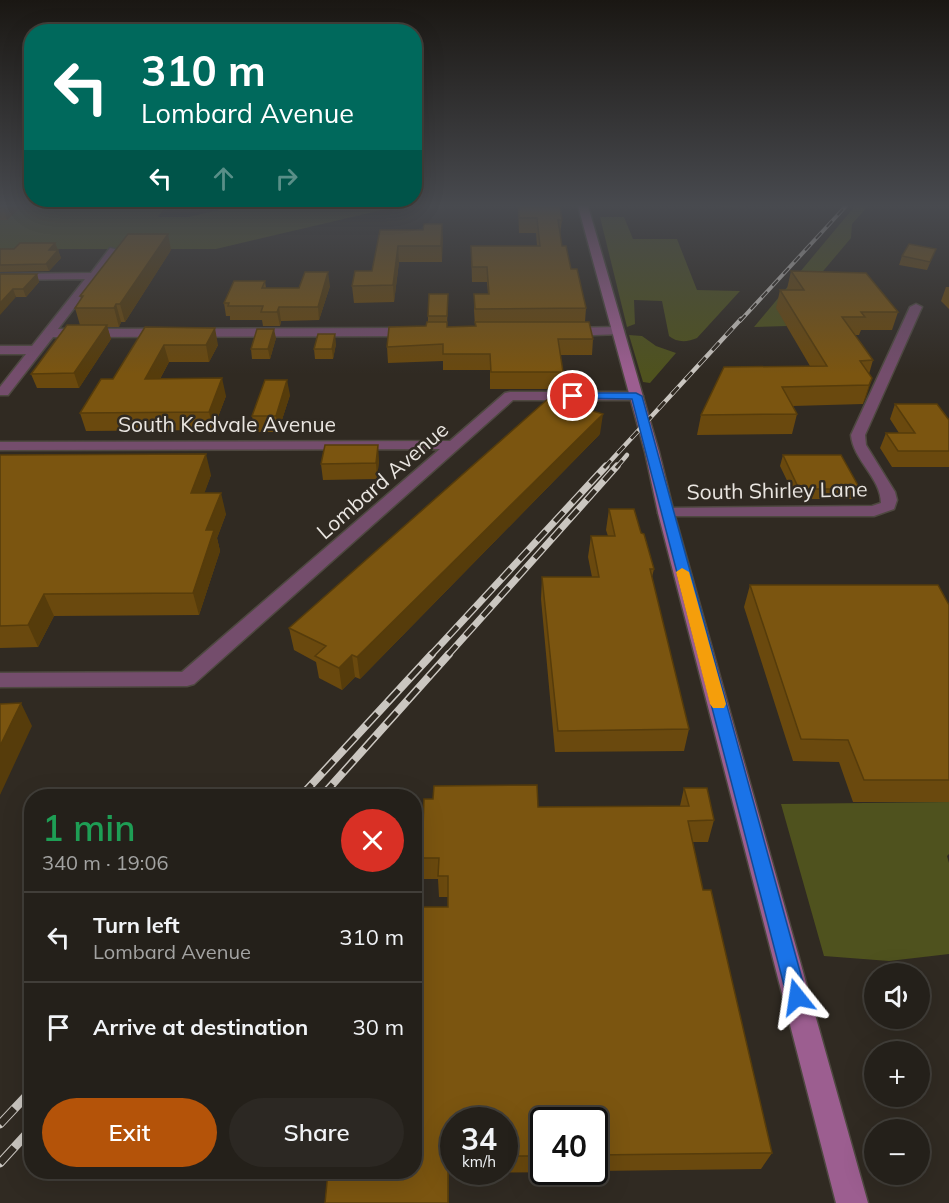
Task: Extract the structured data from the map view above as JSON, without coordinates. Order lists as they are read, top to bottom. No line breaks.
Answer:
{"streets":{"street":["South Kedvale Avenue","Lombard Avenue","South Shirley Lane"]},"crossings":[["South Kedvale Avenue","Lombard Avenue"]],"page":{"turn":["310 m","Lombard Avenue"],"heading":["1 min","340 m · 19:06"],"list":[{"name":"Turn left","note":"Lombard Avenue","value":"310 m"},{"name":"Arrive at destination","value":"30 m"}],"map_buttons":["+","−"],"buttons":["Exit","Share"],"speed":"34 km/h","limit":"40"}}
